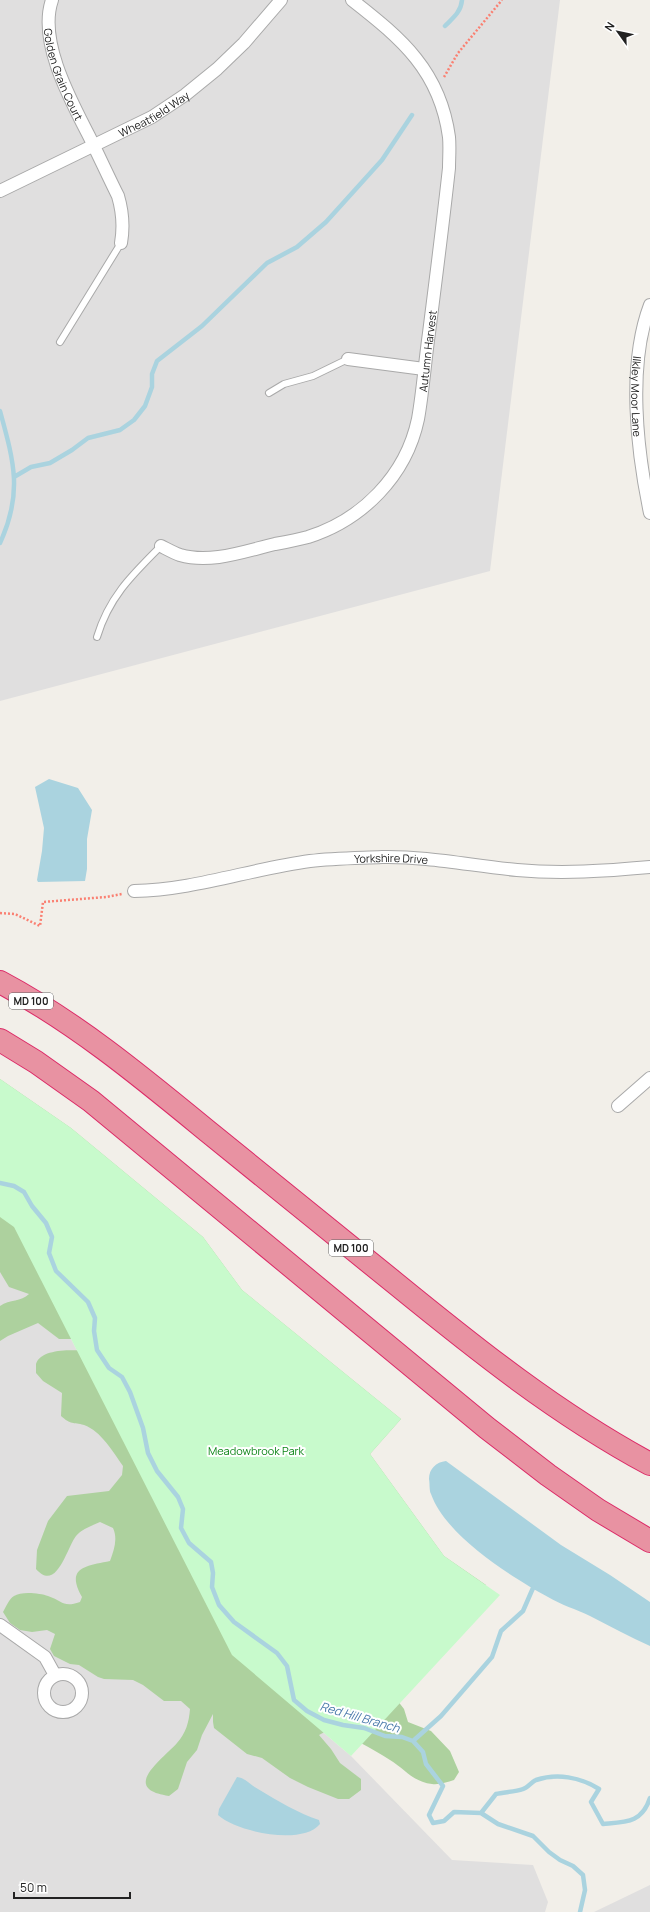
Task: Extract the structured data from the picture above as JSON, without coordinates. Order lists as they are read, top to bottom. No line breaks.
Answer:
{"streets":{"highway":["MD 100"],"street":["Golden Grain Court","Wheatfield Way","Autumn Harvest","Ilkley Moor Lane","Yorkshire Drive"]},"crossings":[["Golden Grain Court","Wheatfield Way"]],"water":["Red Hill Branch"],"parks":["Meadowbrook Park"],"scale_bar":"50 m","north":"top left"}
